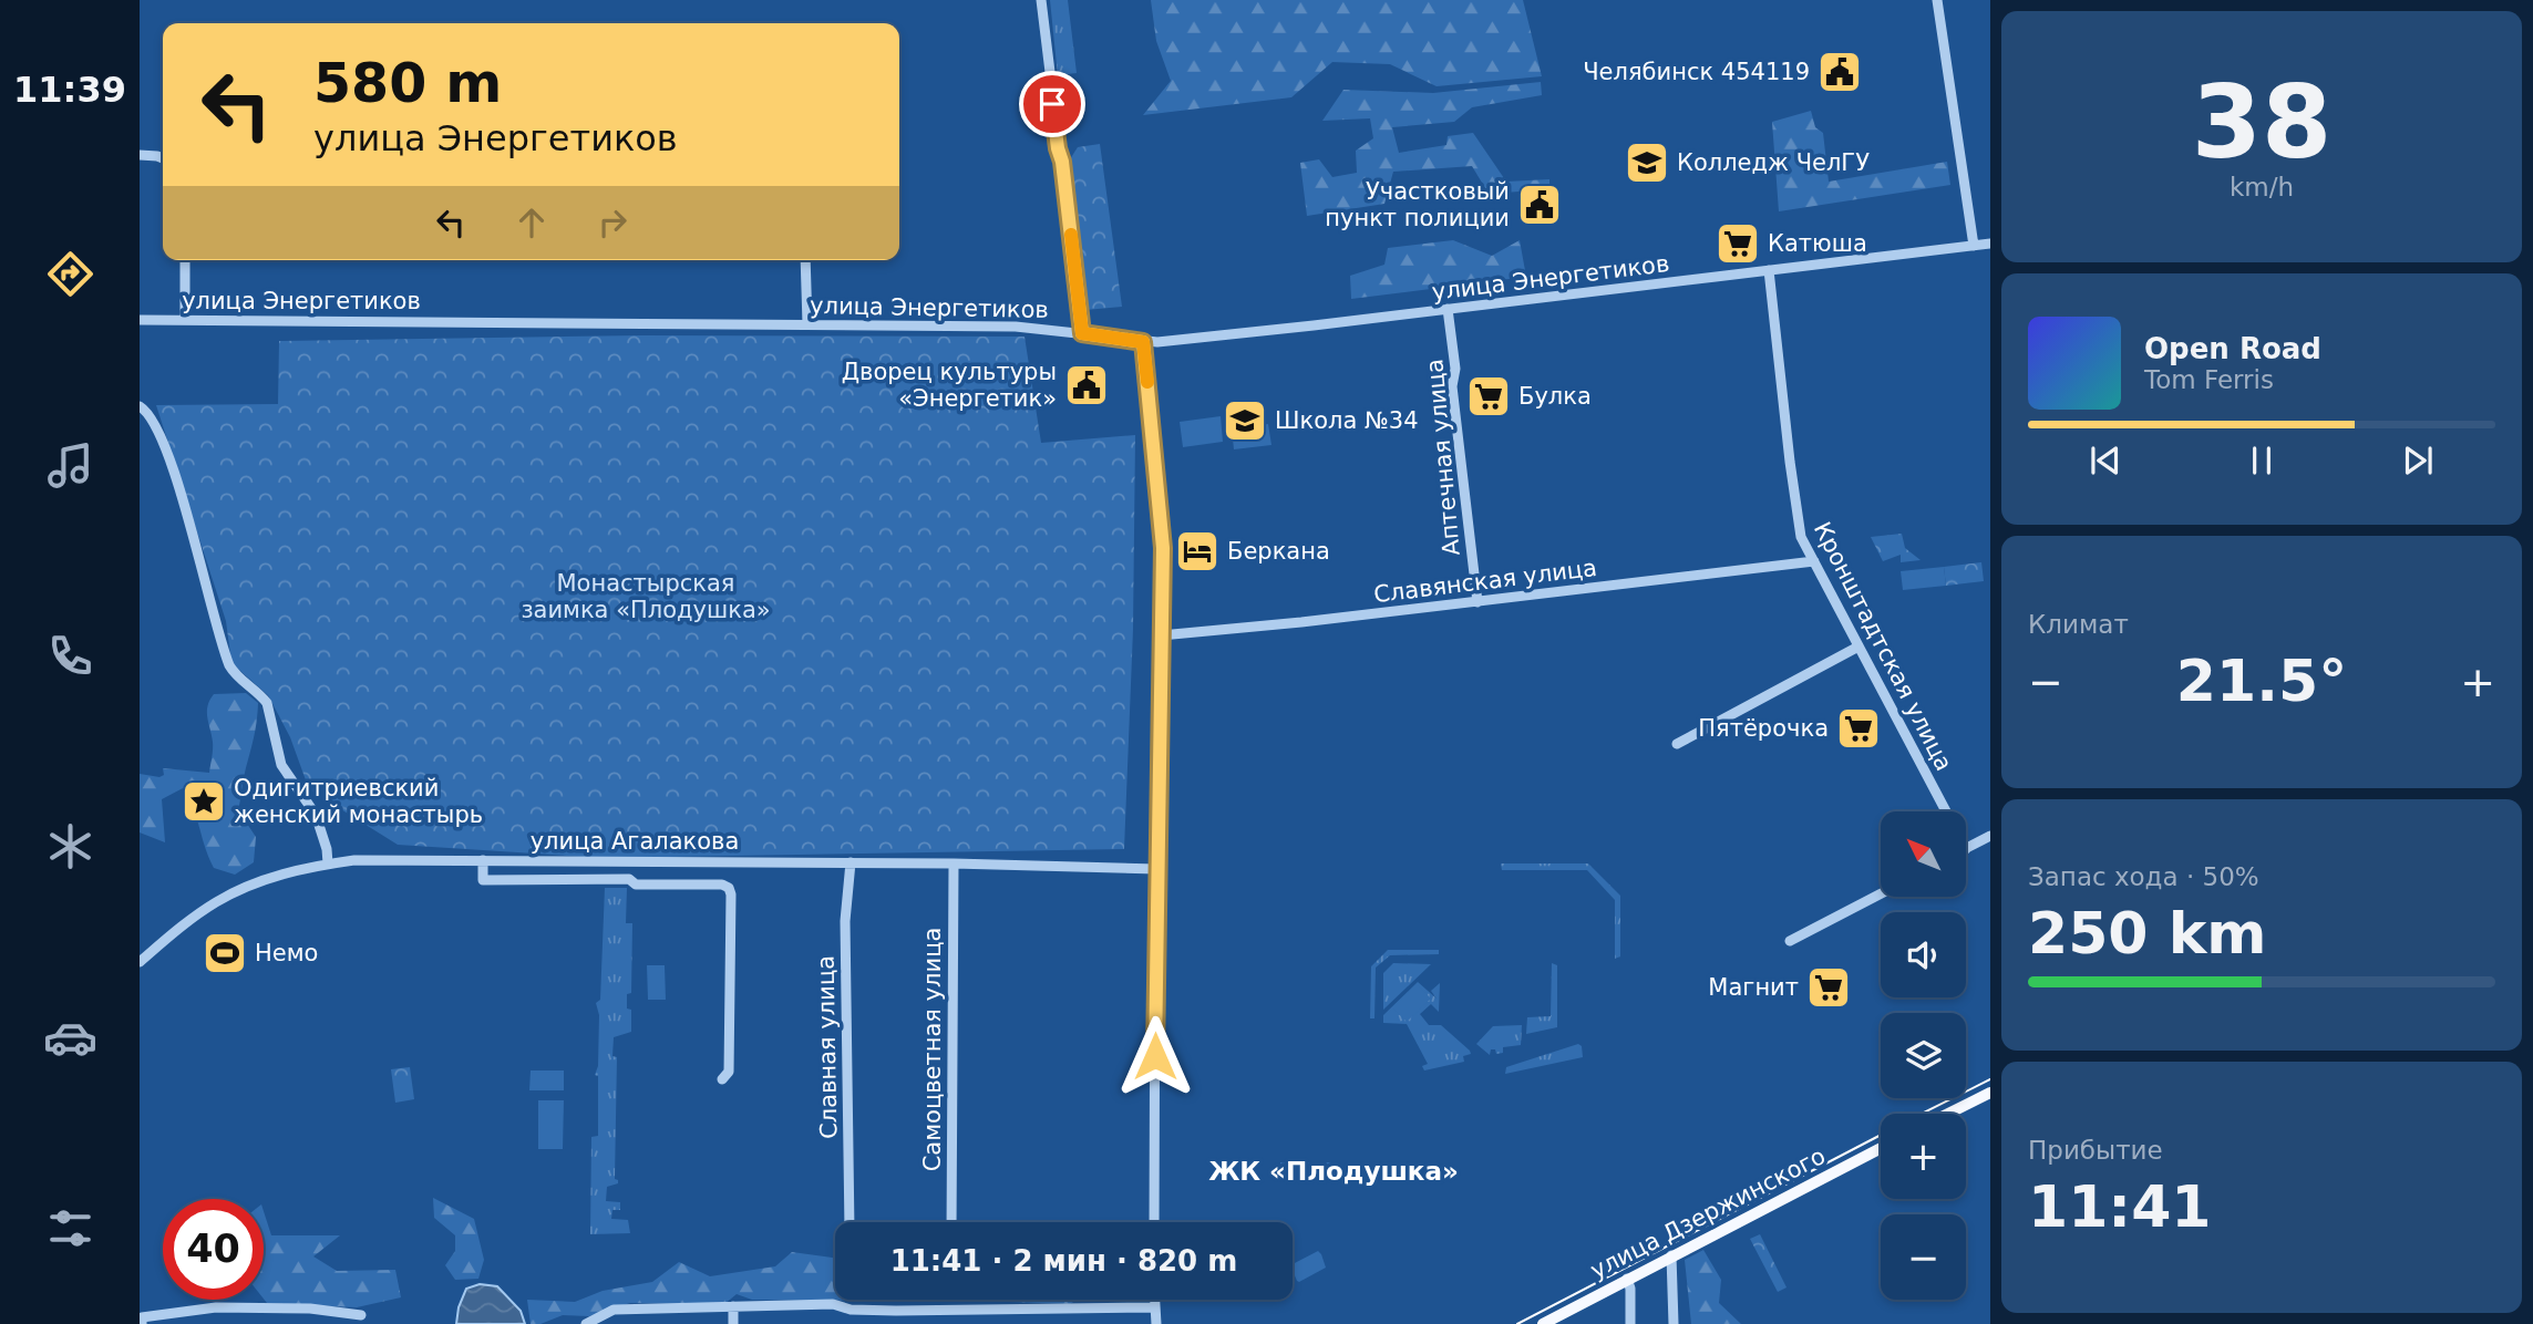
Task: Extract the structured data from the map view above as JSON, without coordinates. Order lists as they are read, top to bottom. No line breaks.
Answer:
{"streets":{"main road":["улица Дзержинского"],"street":["улица Энергетиков","Аптечная улица","Славянская улица","Кронштадтская улица","улица Агалакова","Славная улица","Самоцветная улица"]},"crossings":[["улица Энергетиков","Аптечная улица"],["улица Энергетиков","Кронштадтская улица"],["Аптечная улица","Славянская улица"],["Славянская улица","Кронштадтская улица"],["улица Агалакова","Славная улица"],["улица Агалакова","Самоцветная улица"]],"districts":["ЖК «Плодушка»"],"parks":["Монастырская заимка «Плодушка»"],"places":{"public building":["Челябинск 454119","Участковый пункт полиции","Дворец культуры «Энергетик»"],"school or university":["Колледж ЧелГУ","Школа №34"],"supermarket":["Катюша","Булка","Пятёрочка","Магнит"],"hotel":["Беркана"],"place":["Одигитриевский женский монастырь"],"sports":["Немо"]},"north":"top left","page":{"tabs":"11:39","tile":[["38","km/h"],"Климат",["Запас хода · 50%","250 km"],["Прибытие","11:41"]],"turn":["580 m","улица Энергетиков"],"song":["Open Road","Tom Ferris"],"heat":["−","21.5°","+"],"map_buttons":["+","−"],"limit":"40","trip":"11:41 · 2 мин · 820 m"}}
